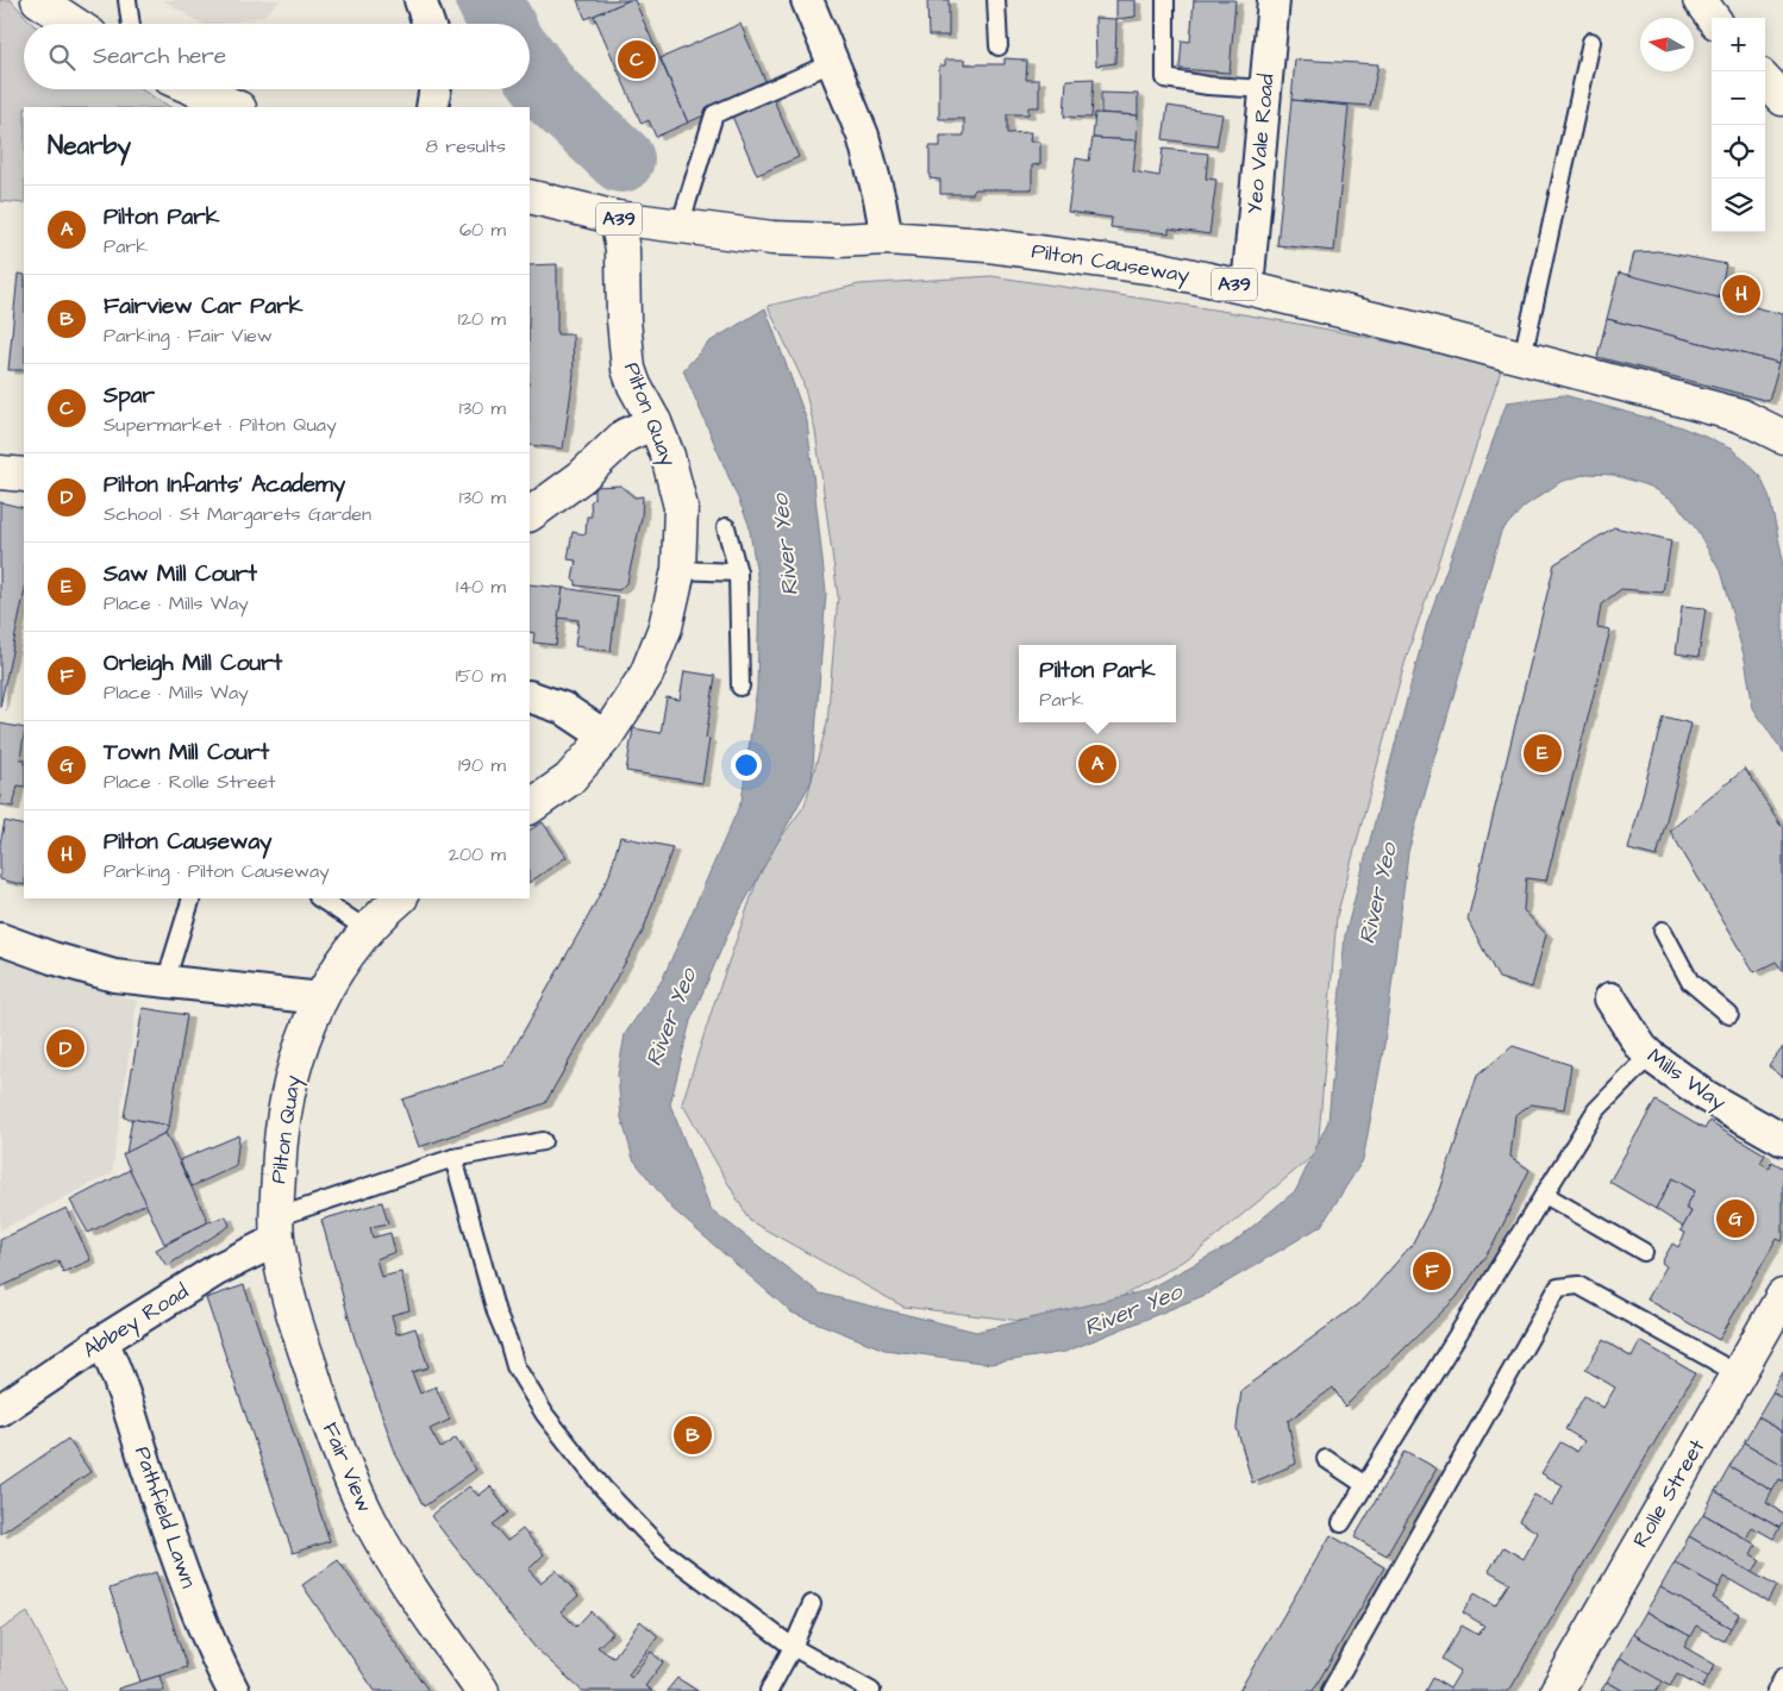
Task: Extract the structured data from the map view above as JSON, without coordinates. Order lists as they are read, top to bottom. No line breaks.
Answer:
{"streets":{"main road":["A39","Pilton Causeway","Pilton Quay","Fair View","Rolle Street"],"street":["Yeo Vale Road","Mills Way","Abbey Road","Pathfield Lawn"]},"crossings":[["Yeo Vale Road","Pilton Causeway"],["A39","Pilton Causeway"],["A39","Pilton Quay"],["Pilton Quay","Abbey Road"],["Pilton Quay","Fair View"],["Abbey Road","Fair View"],["Abbey Road","Pathfield Lawn"]],"water":["River Yeo"],"north":"left","page":{"map_buttons":["+","−"],"search":"Search here","pins":["C","H","E","A","D","G","F","B"],"heading":["Nearby","8 results"],"list":[{"mark":"A","name":"Pilton Park","note":"Park","value":"60 m"},{"mark":"B","name":"Fairview Car Park","note":"Parking · Fair View","value":"120 m"},{"mark":"C","name":"Spar","note":"Supermarket · Pilton Quay","value":"130 m"},{"mark":"D","name":"Pilton Infants' Academy","note":"School · St Margarets Garden","value":"130 m"},{"mark":"E","name":"Saw Mill Court","note":"Place · Mills Way","value":"140 m"},{"mark":"F","name":"Orleigh Mill Court","note":"Place · Mills Way","value":"150 m"},{"mark":"G","name":"Town Mill Court","note":"Place · Rolle Street","value":"190 m"},{"mark":"H","name":"Pilton Causeway","note":"Parking · Pilton Causeway","value":"200 m"}],"popup":["Pilton Park","Park"]}}
